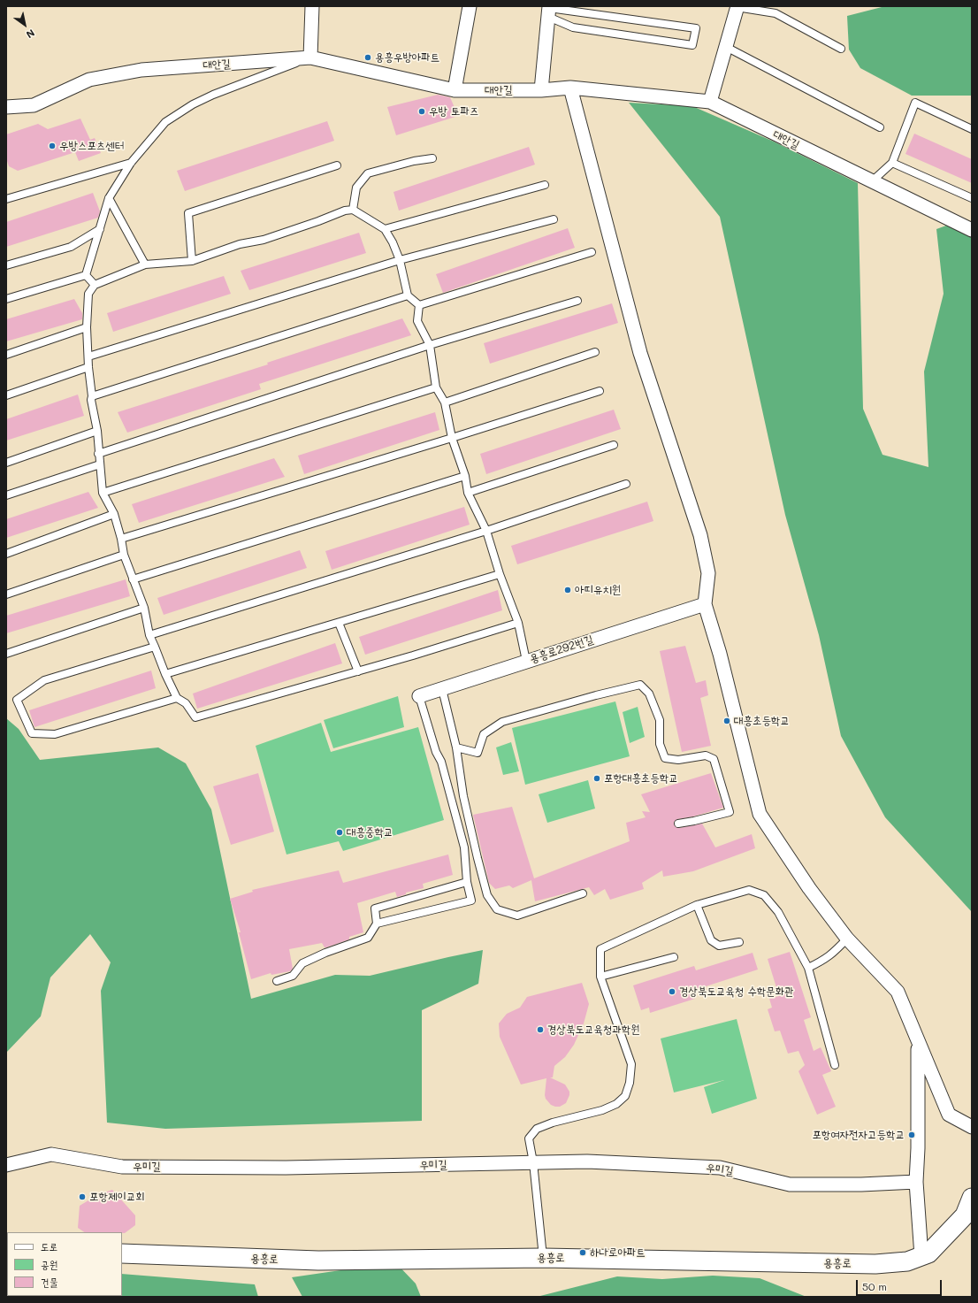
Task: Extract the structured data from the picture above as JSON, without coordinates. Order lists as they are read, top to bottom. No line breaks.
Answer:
{"streets":{"main road":["용흥로"],"street":["대안길","용흥로292번길","우미길"]},"places":["용흥우방아파트","우방 토파즈","우방스포츠센터","아띠유치원","대흥초등학교","포항대흥초등학교","대흥중학교","경상북도교육청 수학문화관","경상북도교육청과학원","포항여자전자고등학교","포항제이교회","하나로아파트"],"legend":["도로","공원","건물"],"scale_bar":"50 m","north":"bottom right"}
